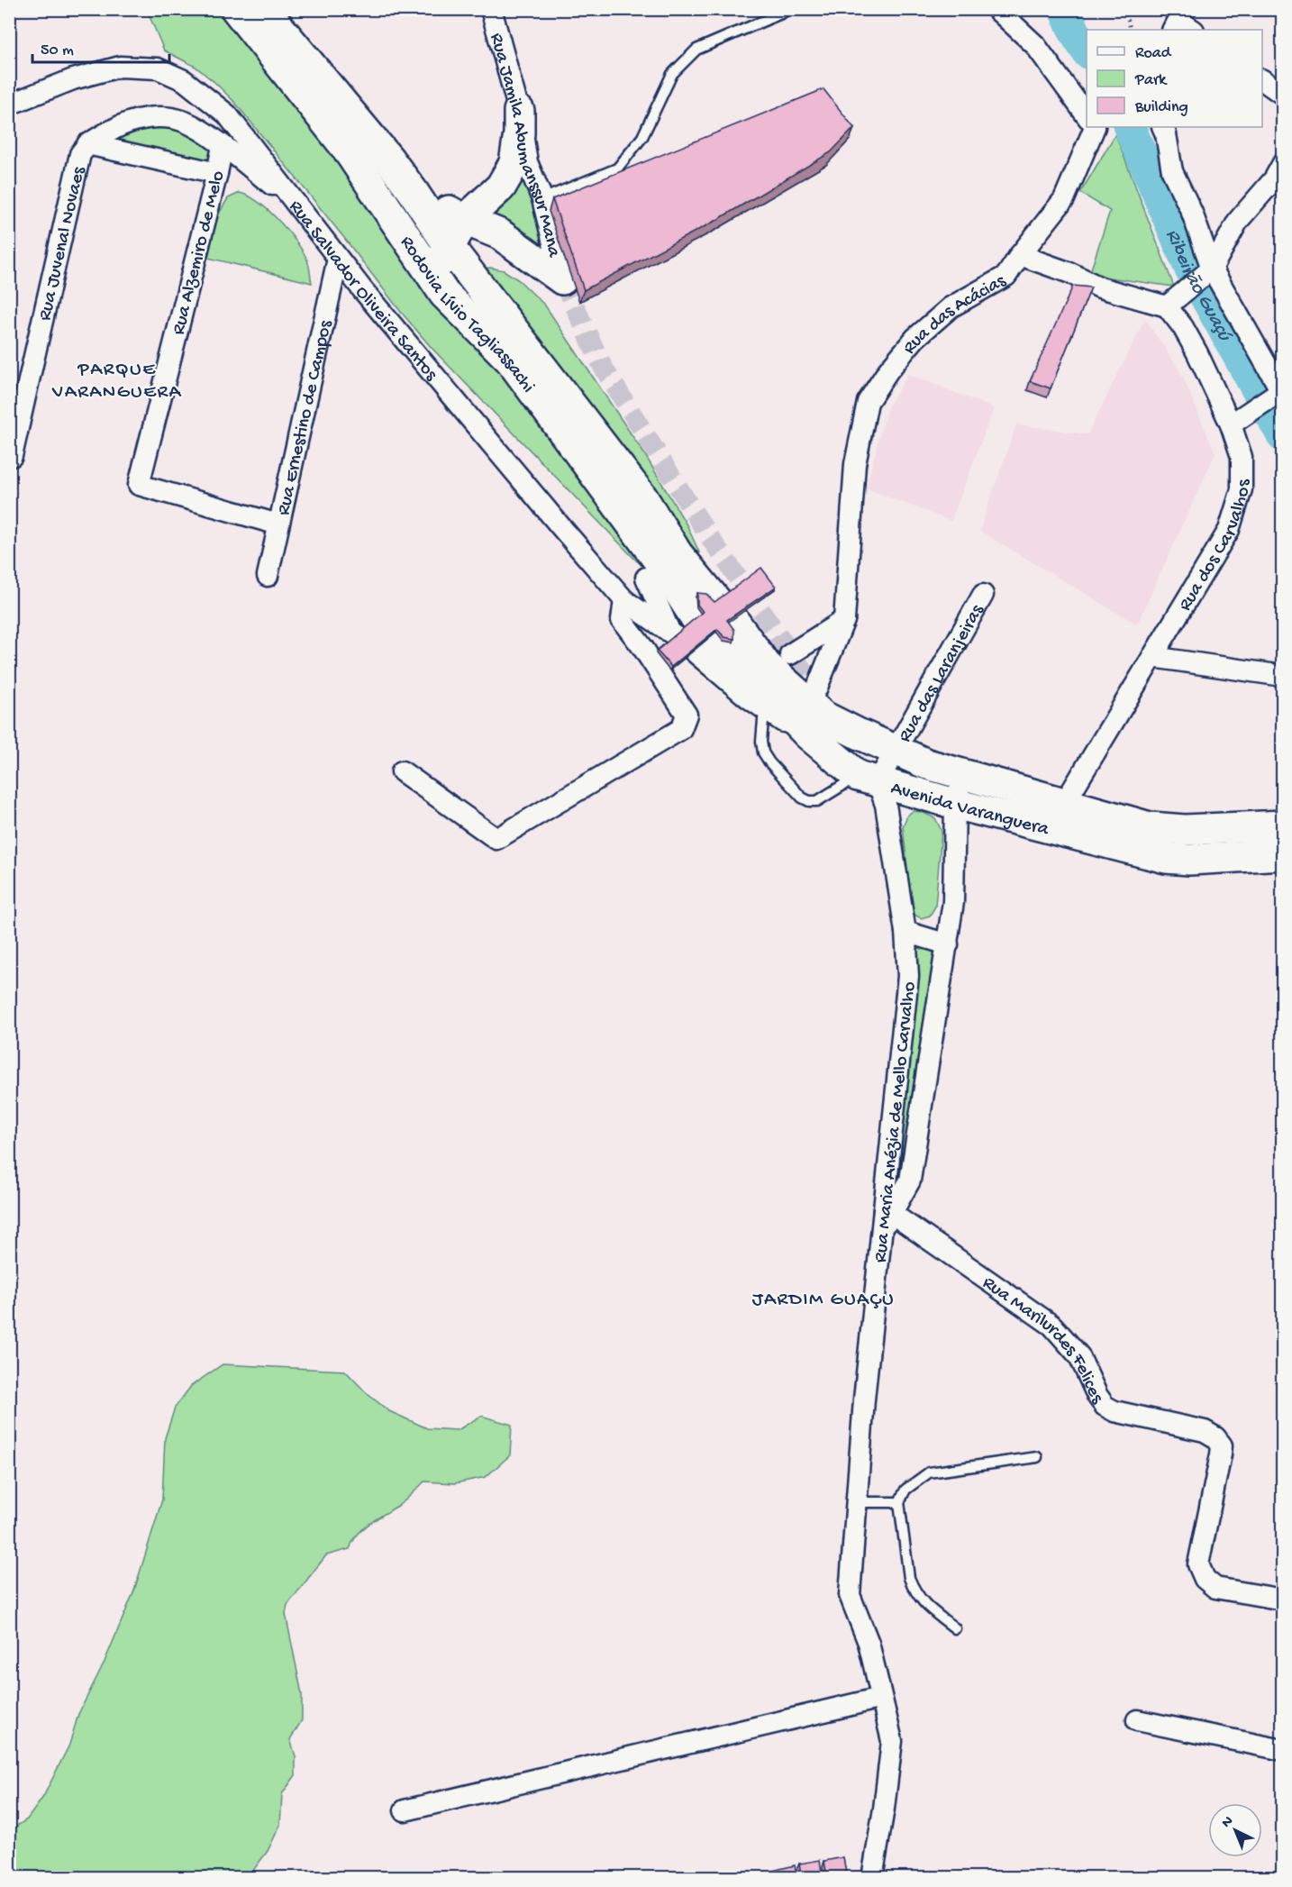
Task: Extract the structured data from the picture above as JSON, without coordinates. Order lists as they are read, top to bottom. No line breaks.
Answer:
{"streets":{"highway":["Rodovia Lívio Tagliassachi","Avenida Varanguera"],"street":["Rua Jamila Abumanssur Mana","Rua Juvenal Novaes","Rua Alzemiro de Melo","Rua Salvador Oliveira Santos","Rua das Acácias","Rua Ernestino de Campos","Rua dos Carvalhos","Rua das Laranjeiras","Rua Maria Anézia de Mello Carvalho","Rua Marilurdes Felices"]},"crossings":[["Rua Juvenal Novaes","Rua Alzemiro de Melo"],["Rua Juvenal Novaes","Rua Salvador Oliveira Santos"],["Rua Alzemiro de Melo","Rua Ernestino de Campos"],["Rua Salvador Oliveira Santos","Rodovia Lívio Tagliassachi"],["Rua Salvador Oliveira Santos","Rua Ernestino de Campos"],["Rua Salvador Oliveira Santos","Avenida Varanguera"],["Rodovia Lívio Tagliassachi","Avenida Varanguera"],["Rua dos Carvalhos","Avenida Varanguera"],["Rua das Laranjeiras","Avenida Varanguera"],["Rua das Laranjeiras","Rua Maria Anézia de Mello Carvalho"],["Avenida Varanguera","Rua Maria Anézia de Mello Carvalho"],["Rua Maria Anézia de Mello Carvalho","Rua Marilurdes Felices"]],"districts":["PARQUE VARANGUERA","JARDIM GUAÇU"],"water":["Ribeirão Guaçú"],"legend":["Road","Park","Building"],"scale_bar":"50 m","north":"top left"}
